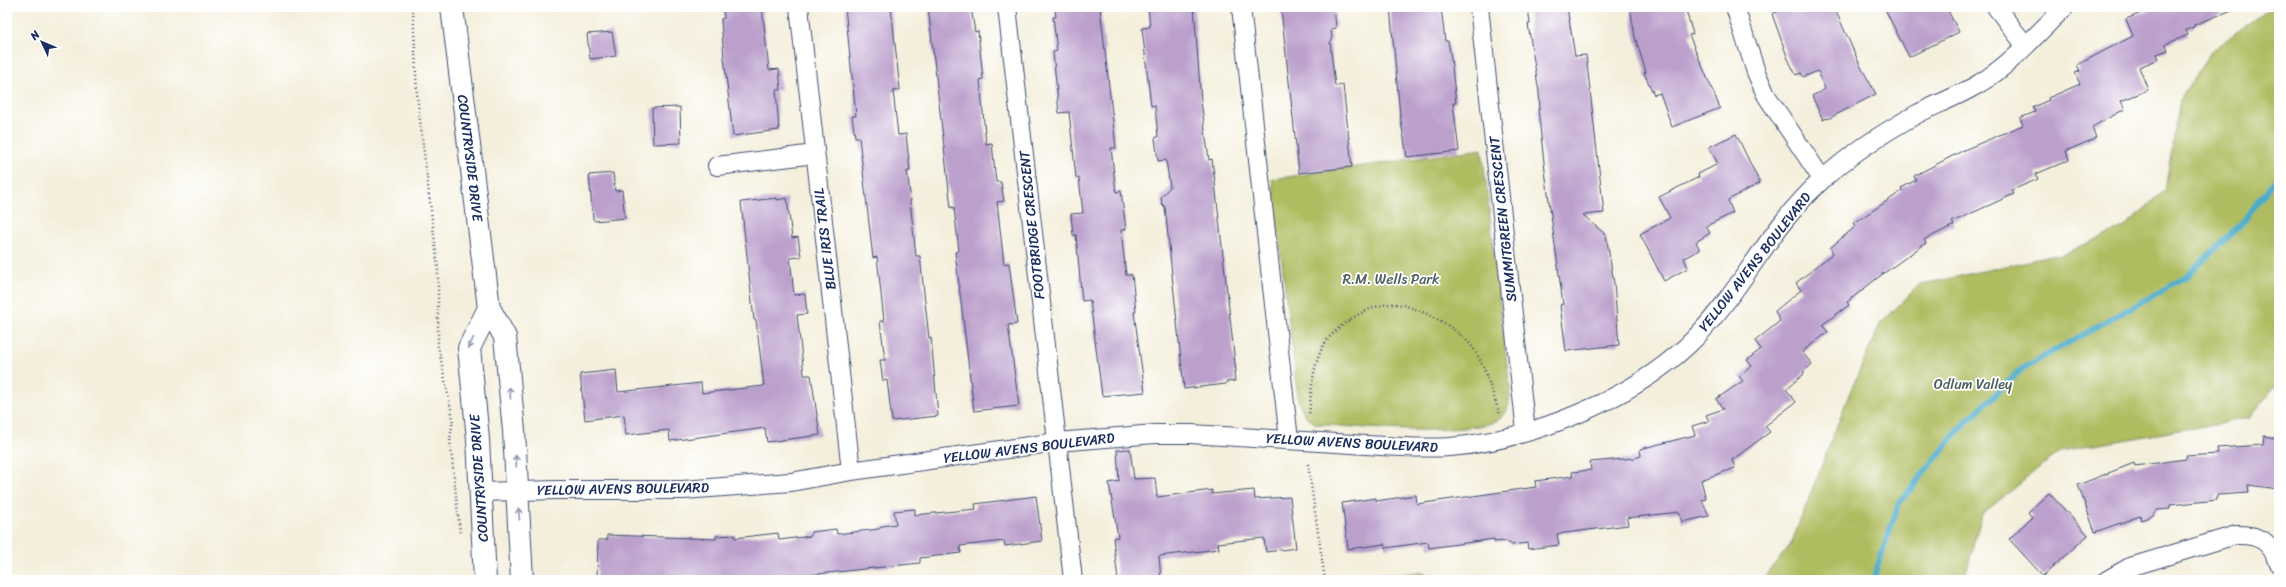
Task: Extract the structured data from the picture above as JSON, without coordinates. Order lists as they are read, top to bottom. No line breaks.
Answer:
{"streets":{"main road":["COUNTRYSIDE DRIVE"],"street":["SUMMITGREEN CRESCENT","FOOTBRIDGE CRESCENT","BLUE IRIS TRAIL","YELLOW AVENS BOULEVARD"]},"crossings":[["COUNTRYSIDE DRIVE","YELLOW AVENS BOULEVARD"],["SUMMITGREEN CRESCENT","YELLOW AVENS BOULEVARD"],["FOOTBRIDGE CRESCENT","YELLOW AVENS BOULEVARD"],["BLUE IRIS TRAIL","YELLOW AVENS BOULEVARD"]],"parks":["R.M. Wells Park","Odlum Valley"],"north":"top left"}
